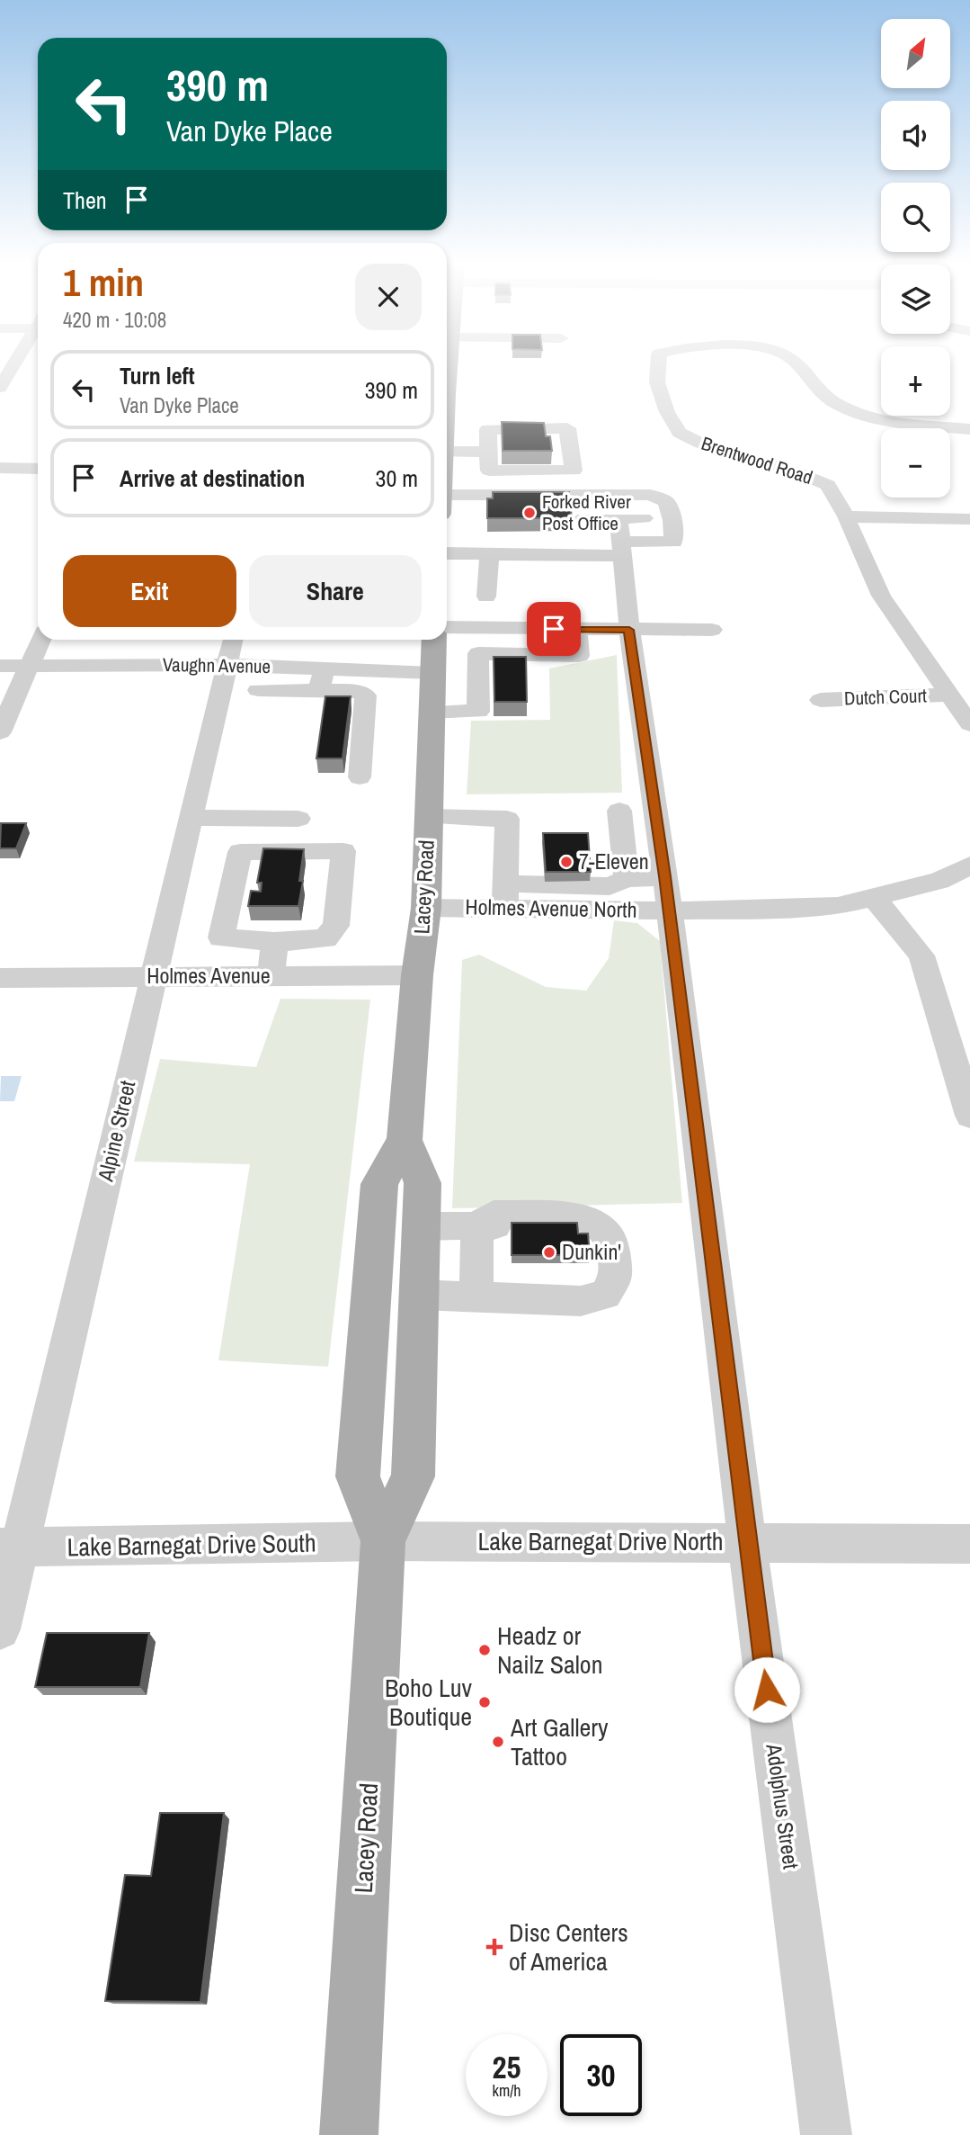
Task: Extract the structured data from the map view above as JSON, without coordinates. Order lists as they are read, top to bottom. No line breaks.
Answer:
{"streets":{"main road":["Lacey Road"],"street":["Brentwood Road","Vaughn Avenue","Dutch Court","Holmes Avenue North","Holmes Avenue","Alpine Street","Lake Barnegat Drive North","Lake Barnegat Drive South","Adolphus Street"]},"crossings":[["Brentwood Road","Dutch Court"],["Vaughn Avenue","Lacey Road"],["Vaughn Avenue","Alpine Street"],["Lacey Road","Holmes Avenue North"],["Lacey Road","Holmes Avenue"],["Lacey Road","Lake Barnegat Drive North"],["Lacey Road","Lake Barnegat Drive South"],["Holmes Avenue North","Adolphus Street"],["Holmes Avenue","Alpine Street"],["Alpine Street","Lake Barnegat Drive South"],["Lake Barnegat Drive North","Lake Barnegat Drive South"],["Lake Barnegat Drive North","Adolphus Street"]],"places":{"other":["Forked River Post Office","7-Eleven","Dunkin'","Headz or Nailz Salon","Boho Luv Boutique","Art Gallery Tattoo"],"health":["Disc Centers of America"]},"north":"top right","page":{"map_buttons":["+","−"],"turn":["390 m","Van Dyke Place"],"then":"Then","heading":["1 min","420 m · 10:08"],"list":[{"name":"Turn left","note":"Van Dyke Place","value":"390 m"},{"name":"Arrive at destination","value":"30 m"}],"buttons":["Exit","Share"],"speed":"25 km/h","limit":"30"}}
